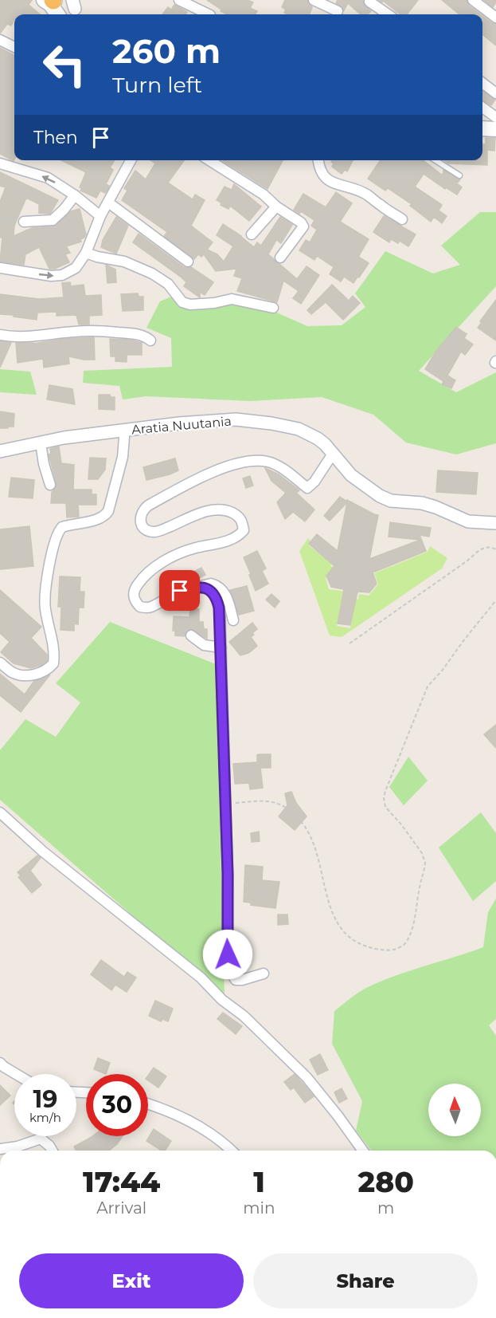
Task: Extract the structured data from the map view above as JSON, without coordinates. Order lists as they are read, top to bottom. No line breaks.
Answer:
{"streets":{"street":["Aratia Nuutania"]},"north":"top","page":{"turn":["260 m","Turn left"],"then":"Then","speed":"19 km/h","limit":"30","eta":["17:44","Arrival","1","min","280","m"],"buttons":["Exit","Share"]}}
